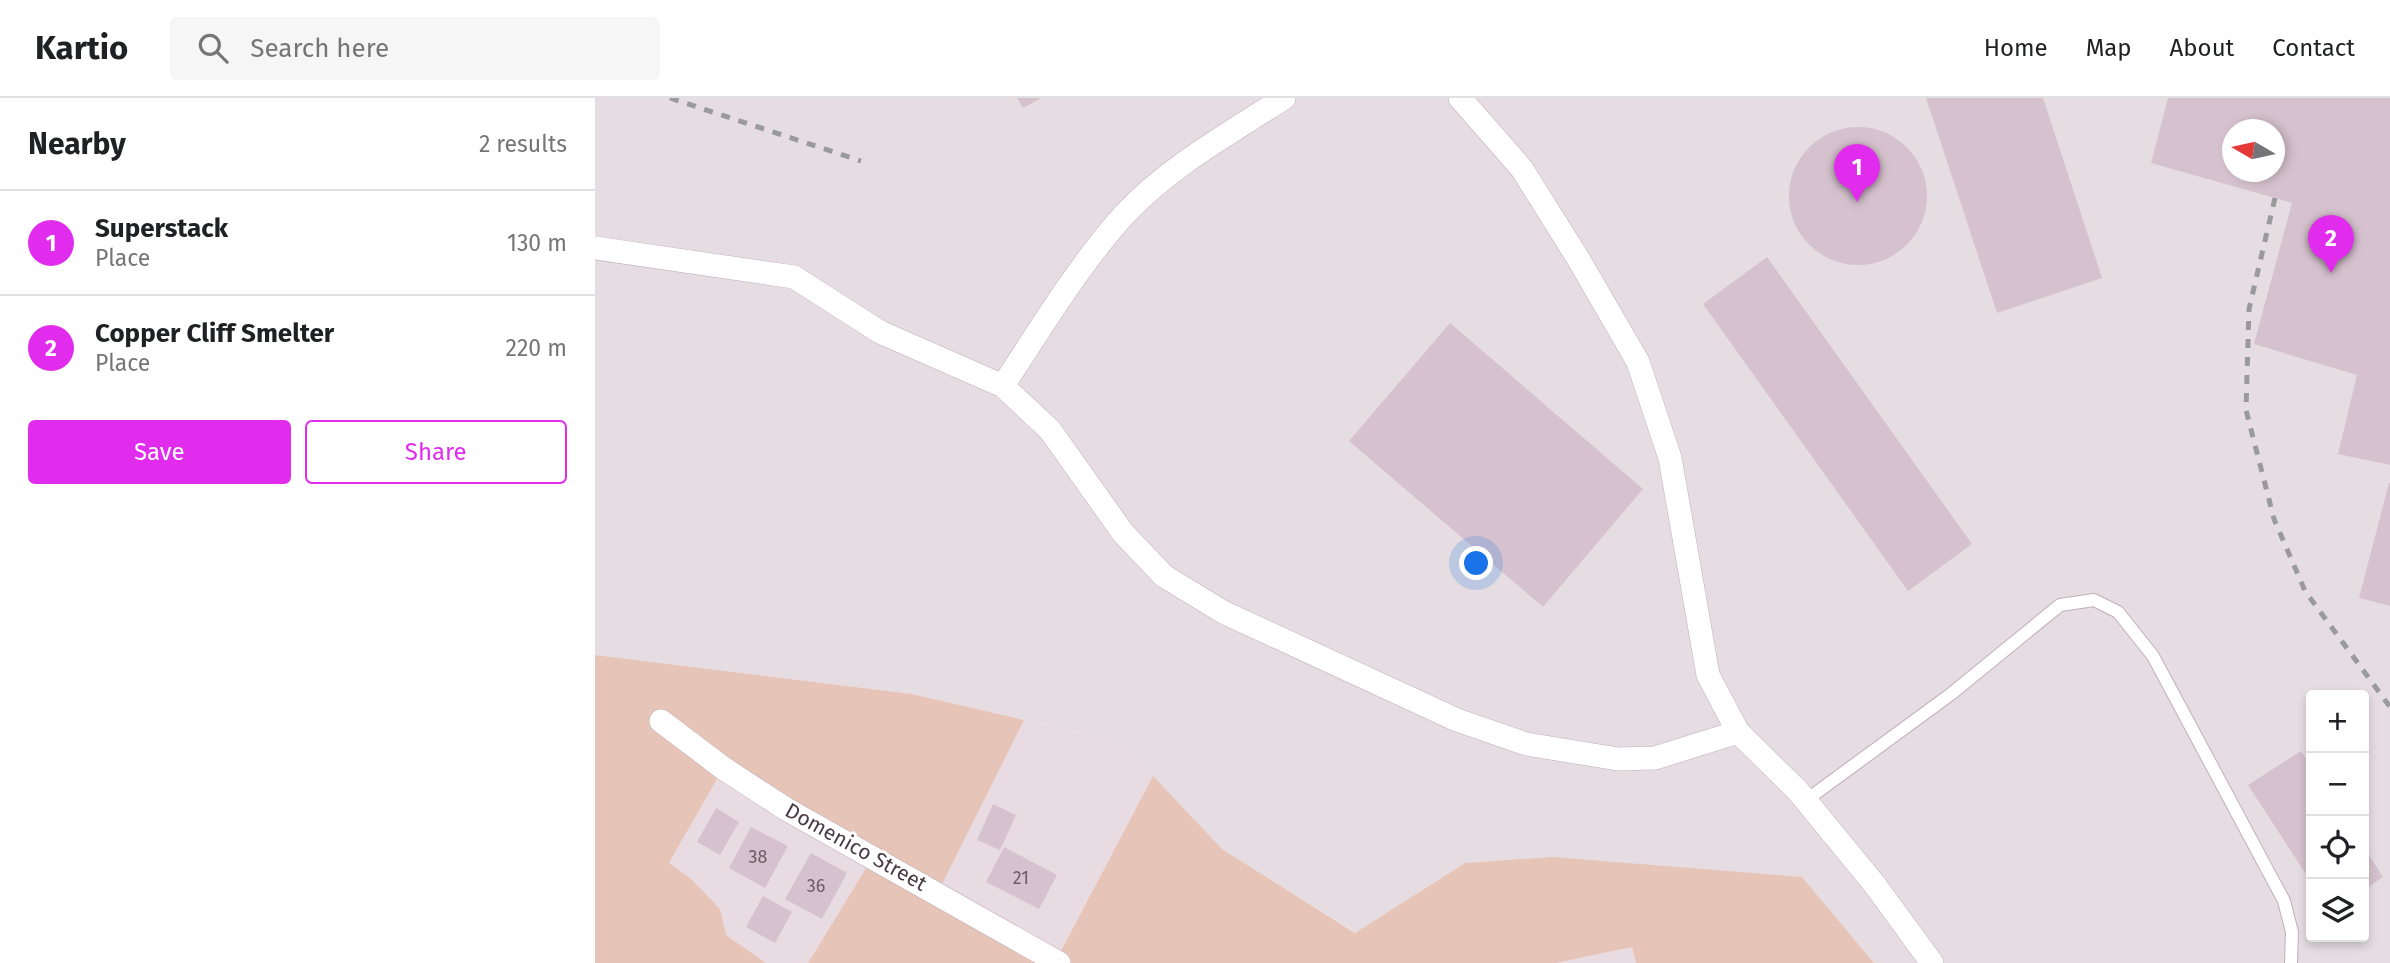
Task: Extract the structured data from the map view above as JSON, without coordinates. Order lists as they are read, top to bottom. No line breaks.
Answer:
{"streets":{"street":["Domenico Street"]},"house_numbers":["38","21","36"],"north":"left","page":{"header":"Kartio","search":"Search here","nav":["Home","Map","About","Contact"],"heading":["Nearby","2 results"],"pins":["1","2"],"list":[{"mark":"1","name":"Superstack","note":"Place","value":"130 m"},{"mark":"2","name":"Copper Cliff Smelter","note":"Place","value":"220 m"}],"buttons":["Save","Share"],"map_buttons":["+","−"]}}
